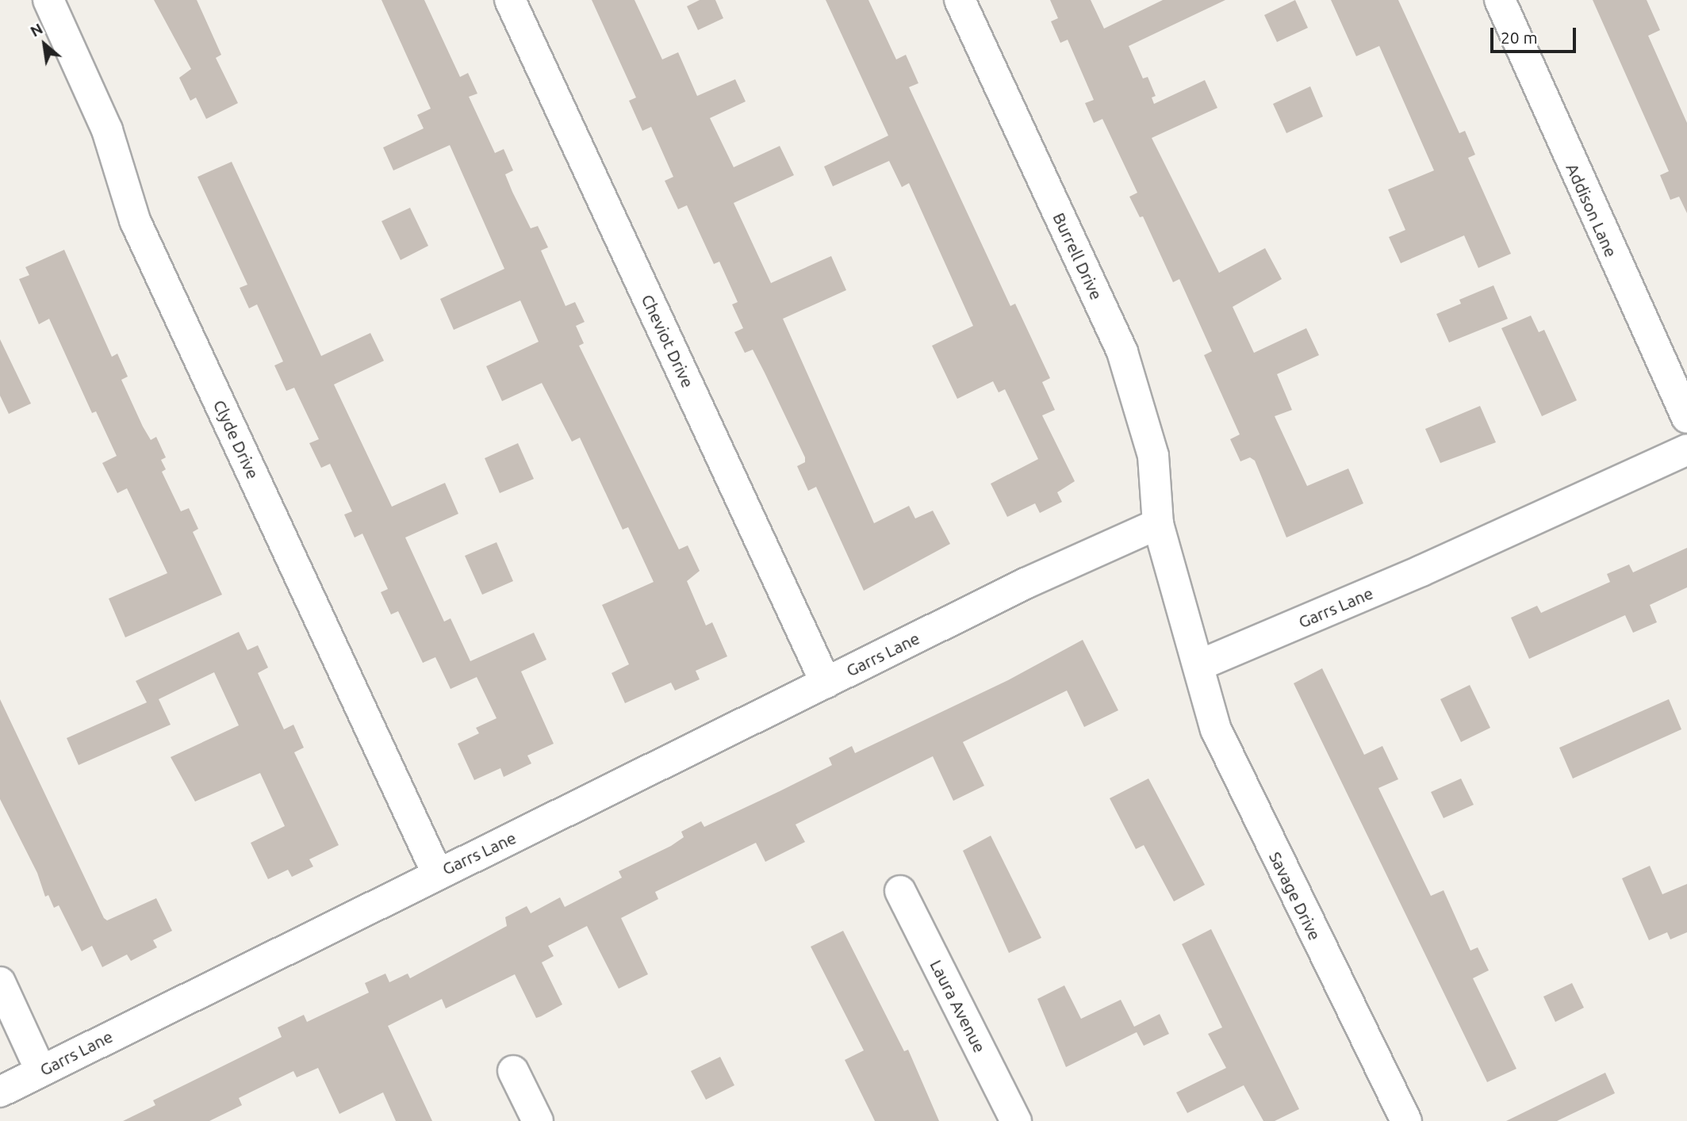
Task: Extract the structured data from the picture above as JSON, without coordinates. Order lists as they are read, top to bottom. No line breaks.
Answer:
{"streets":{"street":["Addison Lane","Burrell Drive","Cheviot Drive","Clyde Drive","Garrs Lane","Savage Drive","Laura Avenue"]},"crossings":[["Burrell Drive","Garrs Lane"],["Cheviot Drive","Garrs Lane"],["Clyde Drive","Garrs Lane"],["Garrs Lane","Savage Drive"]],"scale_bar":"20 m","north":"top left"}
